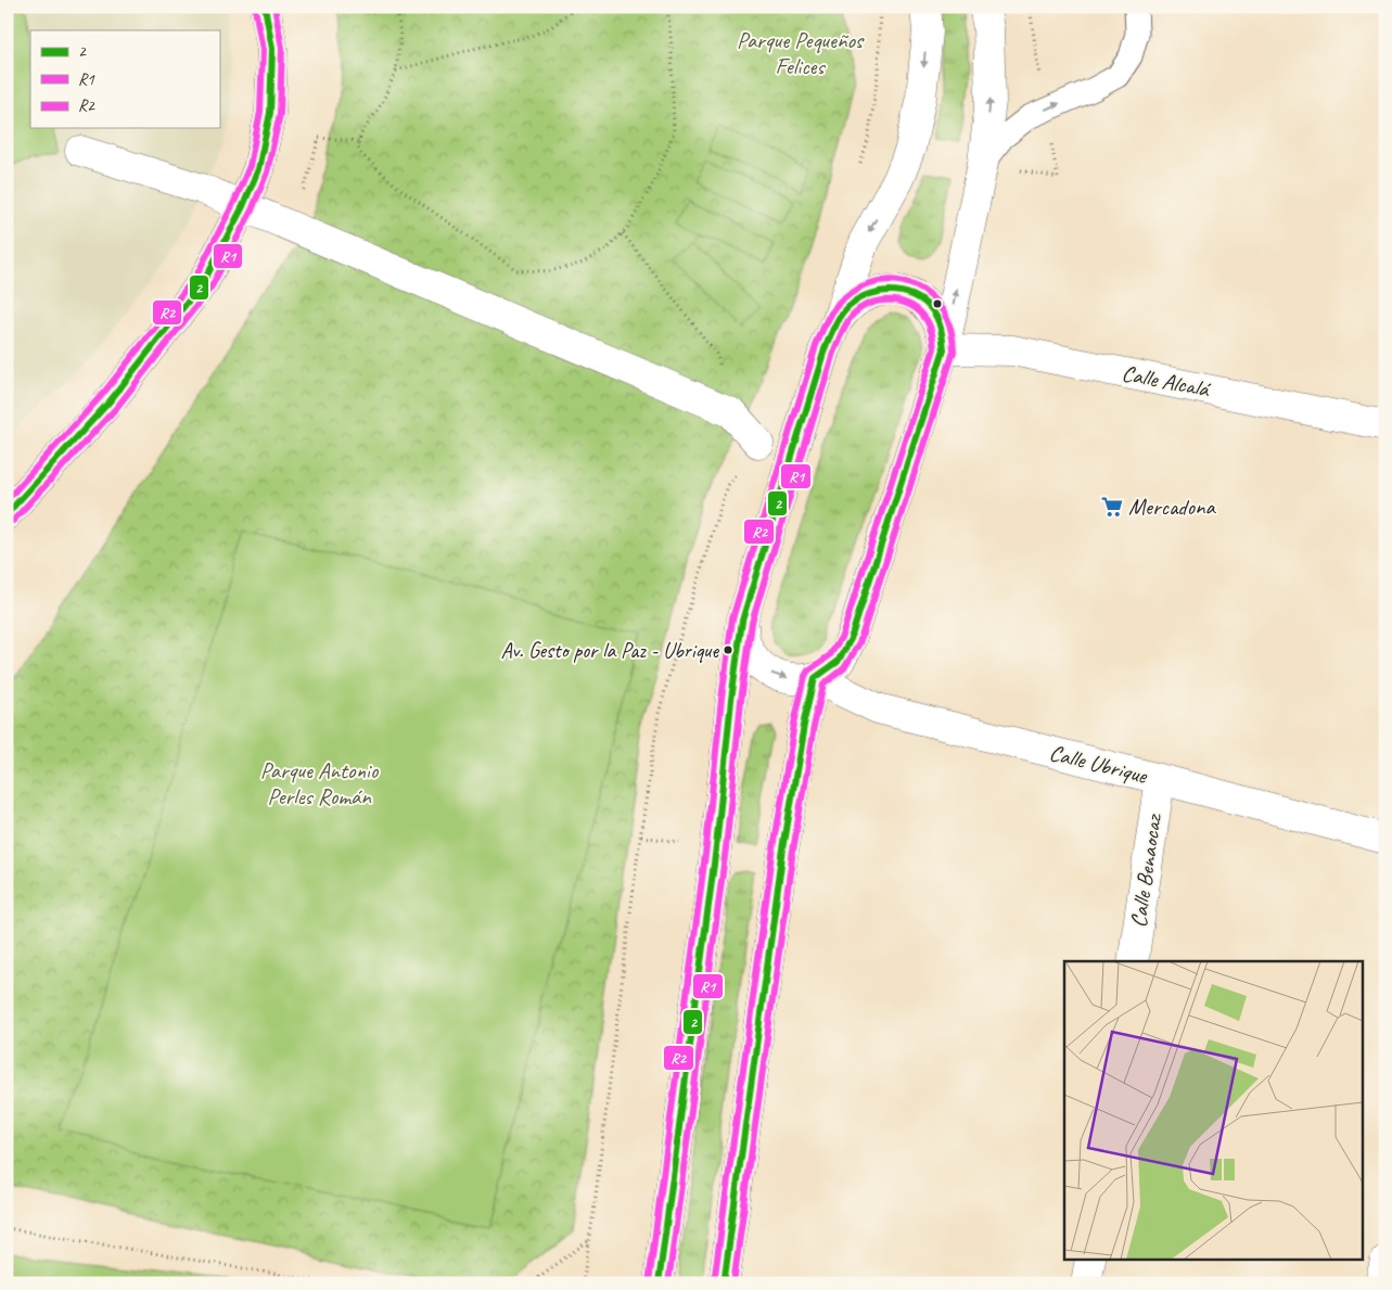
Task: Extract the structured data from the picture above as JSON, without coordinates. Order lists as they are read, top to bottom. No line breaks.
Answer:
{"streets":{"main road":["Calle Alcalá","Calle Ubrique","Calle Benaocaz"]},"crossings":[["Calle Ubrique","Calle Benaocaz"]],"parks":["Parque Pequeños Felices","Parque Antonio Perles Román"],"places":{"supermarket":["Mercadona"],"other":["Av. Gesto por la Paz - Ubrique"]},"lines":["transit line 2","transit line R1","transit line R2"],"legend":["2","R1","R2"]}
